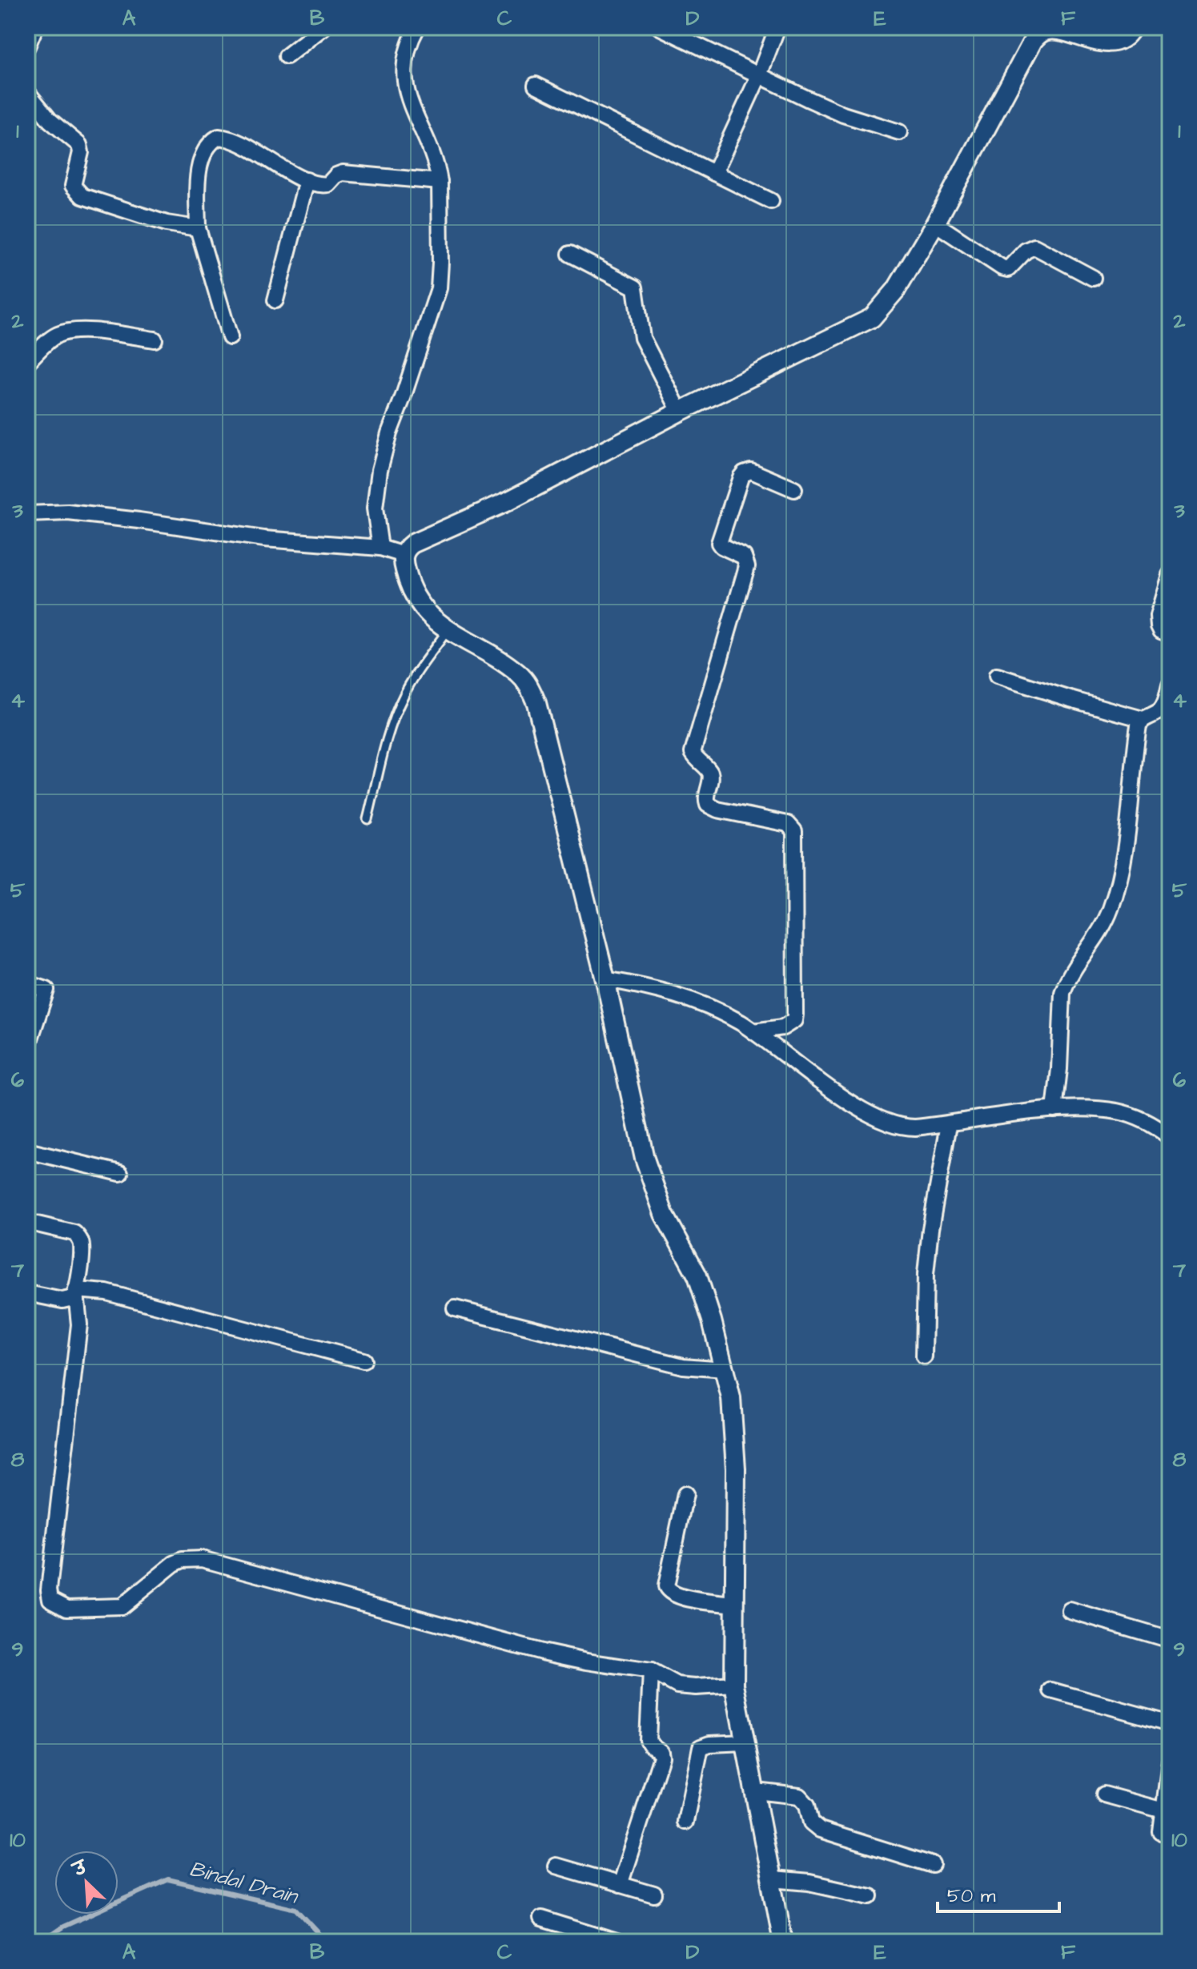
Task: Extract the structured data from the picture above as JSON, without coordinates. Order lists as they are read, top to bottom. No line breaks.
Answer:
{"water":["Bindal Drain"],"scale_bar":"50 m","north":"top left","grid":{"columns":["A","B","C","D","E","F"],"rows":["1","2","3","4","5","6","7","8","9","10"]}}
